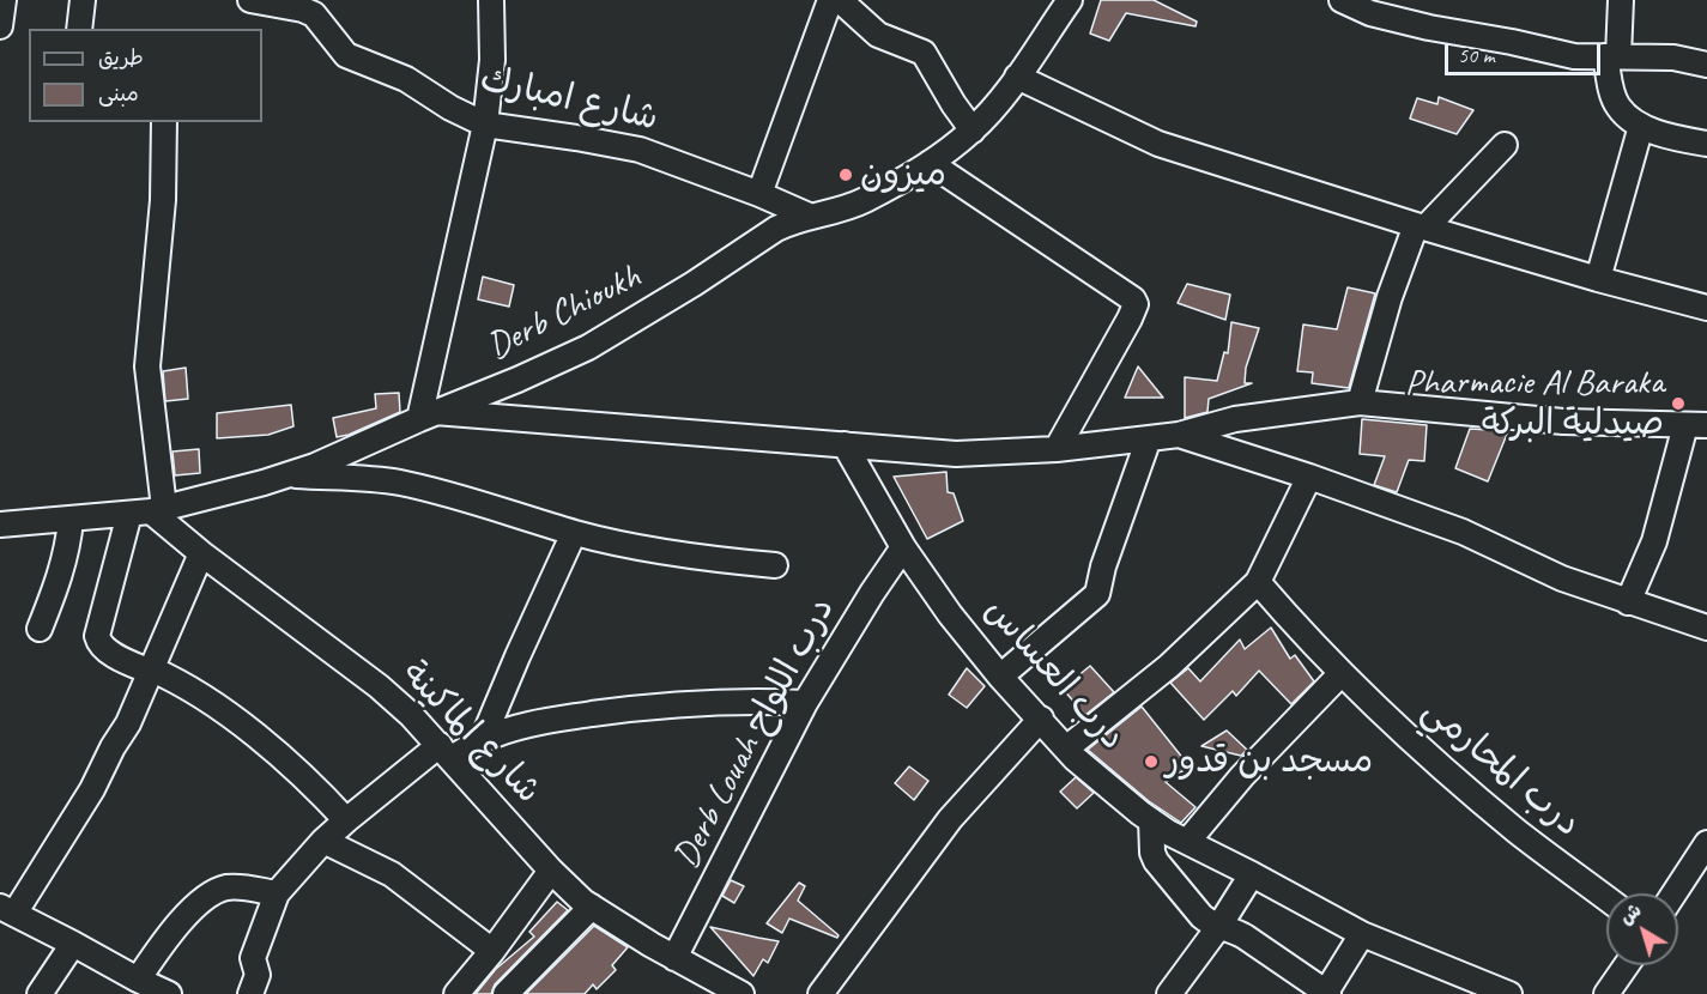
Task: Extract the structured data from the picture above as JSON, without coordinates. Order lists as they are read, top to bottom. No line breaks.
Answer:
{"streets":{"street":["شارع امبارك","Derb Chioukh","درب العساس","شارع الماكينة","Derb Louah درب اللواح","درب المحارمي"]},"crossings":[["شارع امبارك","Derb Chioukh"],["Derb Chioukh","شارع الماكينة"],["درب العساس","Derb Louah درب اللواح"],["شارع الماكينة","Derb Louah درب اللواح"]],"places":["ميزون","Pharmacie Al Baraka صيدلية البركة","مسجد بن قدور"],"legend":["طريق","مبنى"],"scale_bar":"50 m","north":"top left"}
